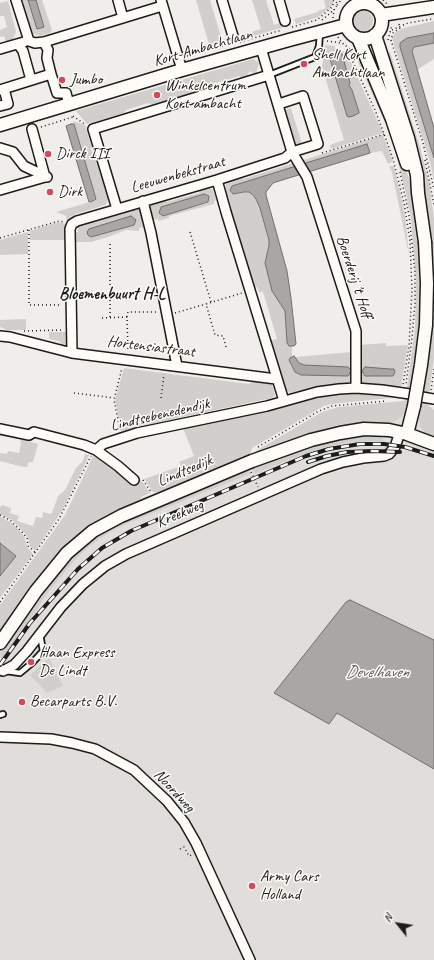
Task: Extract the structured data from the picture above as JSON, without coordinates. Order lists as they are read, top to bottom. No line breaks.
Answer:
{"streets":{"main road":["Kort-Ambachtlaan","Lindtsedijk"],"street":["Leeuwenbekstraat","Boerderij 't Hoff","Hortensiastraat","Lindtsebenedendijk","Kreekweg","Noordweg"]},"crossings":[["Kort-Ambachtlaan","Boerderij 't Hoff"],["Leeuwenbekstraat","Boerderij 't Hoff"],["Boerderij 't Hoff","Lindtsebenedendijk"],["Lindtsedijk","Kreekweg"]],"districts":["Bloemenbuurt H-L"],"water":["Develhaven"],"places":["Shell Kort Ambachtlaan","Jumbo","Winkelcentrum Kort ambacht","Dirck III","Dirk","Haan Express De Lindt","Becarparts B.V.","Army Cars Holland"],"north":"top left"}
